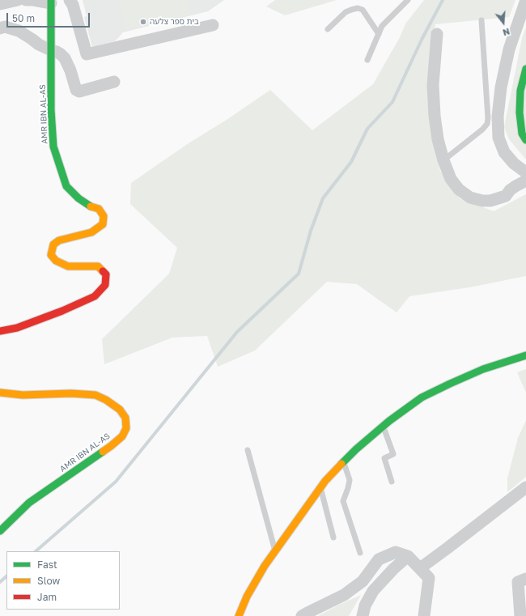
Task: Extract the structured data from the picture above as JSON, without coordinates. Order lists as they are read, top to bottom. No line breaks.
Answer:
{"streets":{"street":["AMR IBN AL-AS"]},"places":["בית ספר צלעה"],"legend":["Fast","Slow","Jam"],"scale_bar":"50 m","north":"bottom"}
